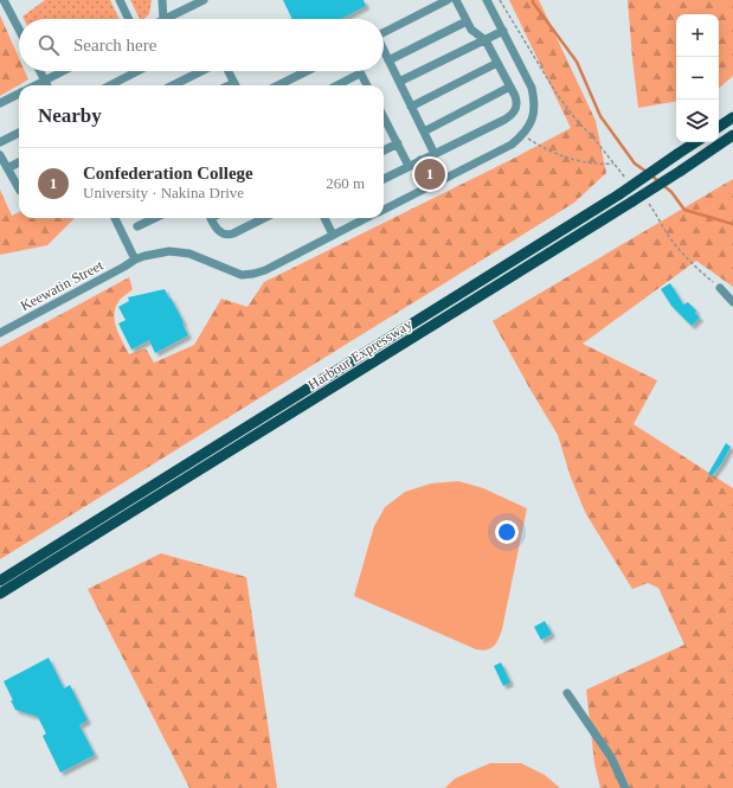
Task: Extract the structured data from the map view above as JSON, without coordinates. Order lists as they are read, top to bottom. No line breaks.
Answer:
{"streets":{"main road":["Harbour Expressway"],"street":["Keewatin Street"]},"page":{"map_buttons":["+","−"],"search":"Search here","heading":"Nearby","list":[{"mark":"1","name":"Confederation College","note":"University · Nakina Drive","value":"260 m"}],"pins":"1"}}
